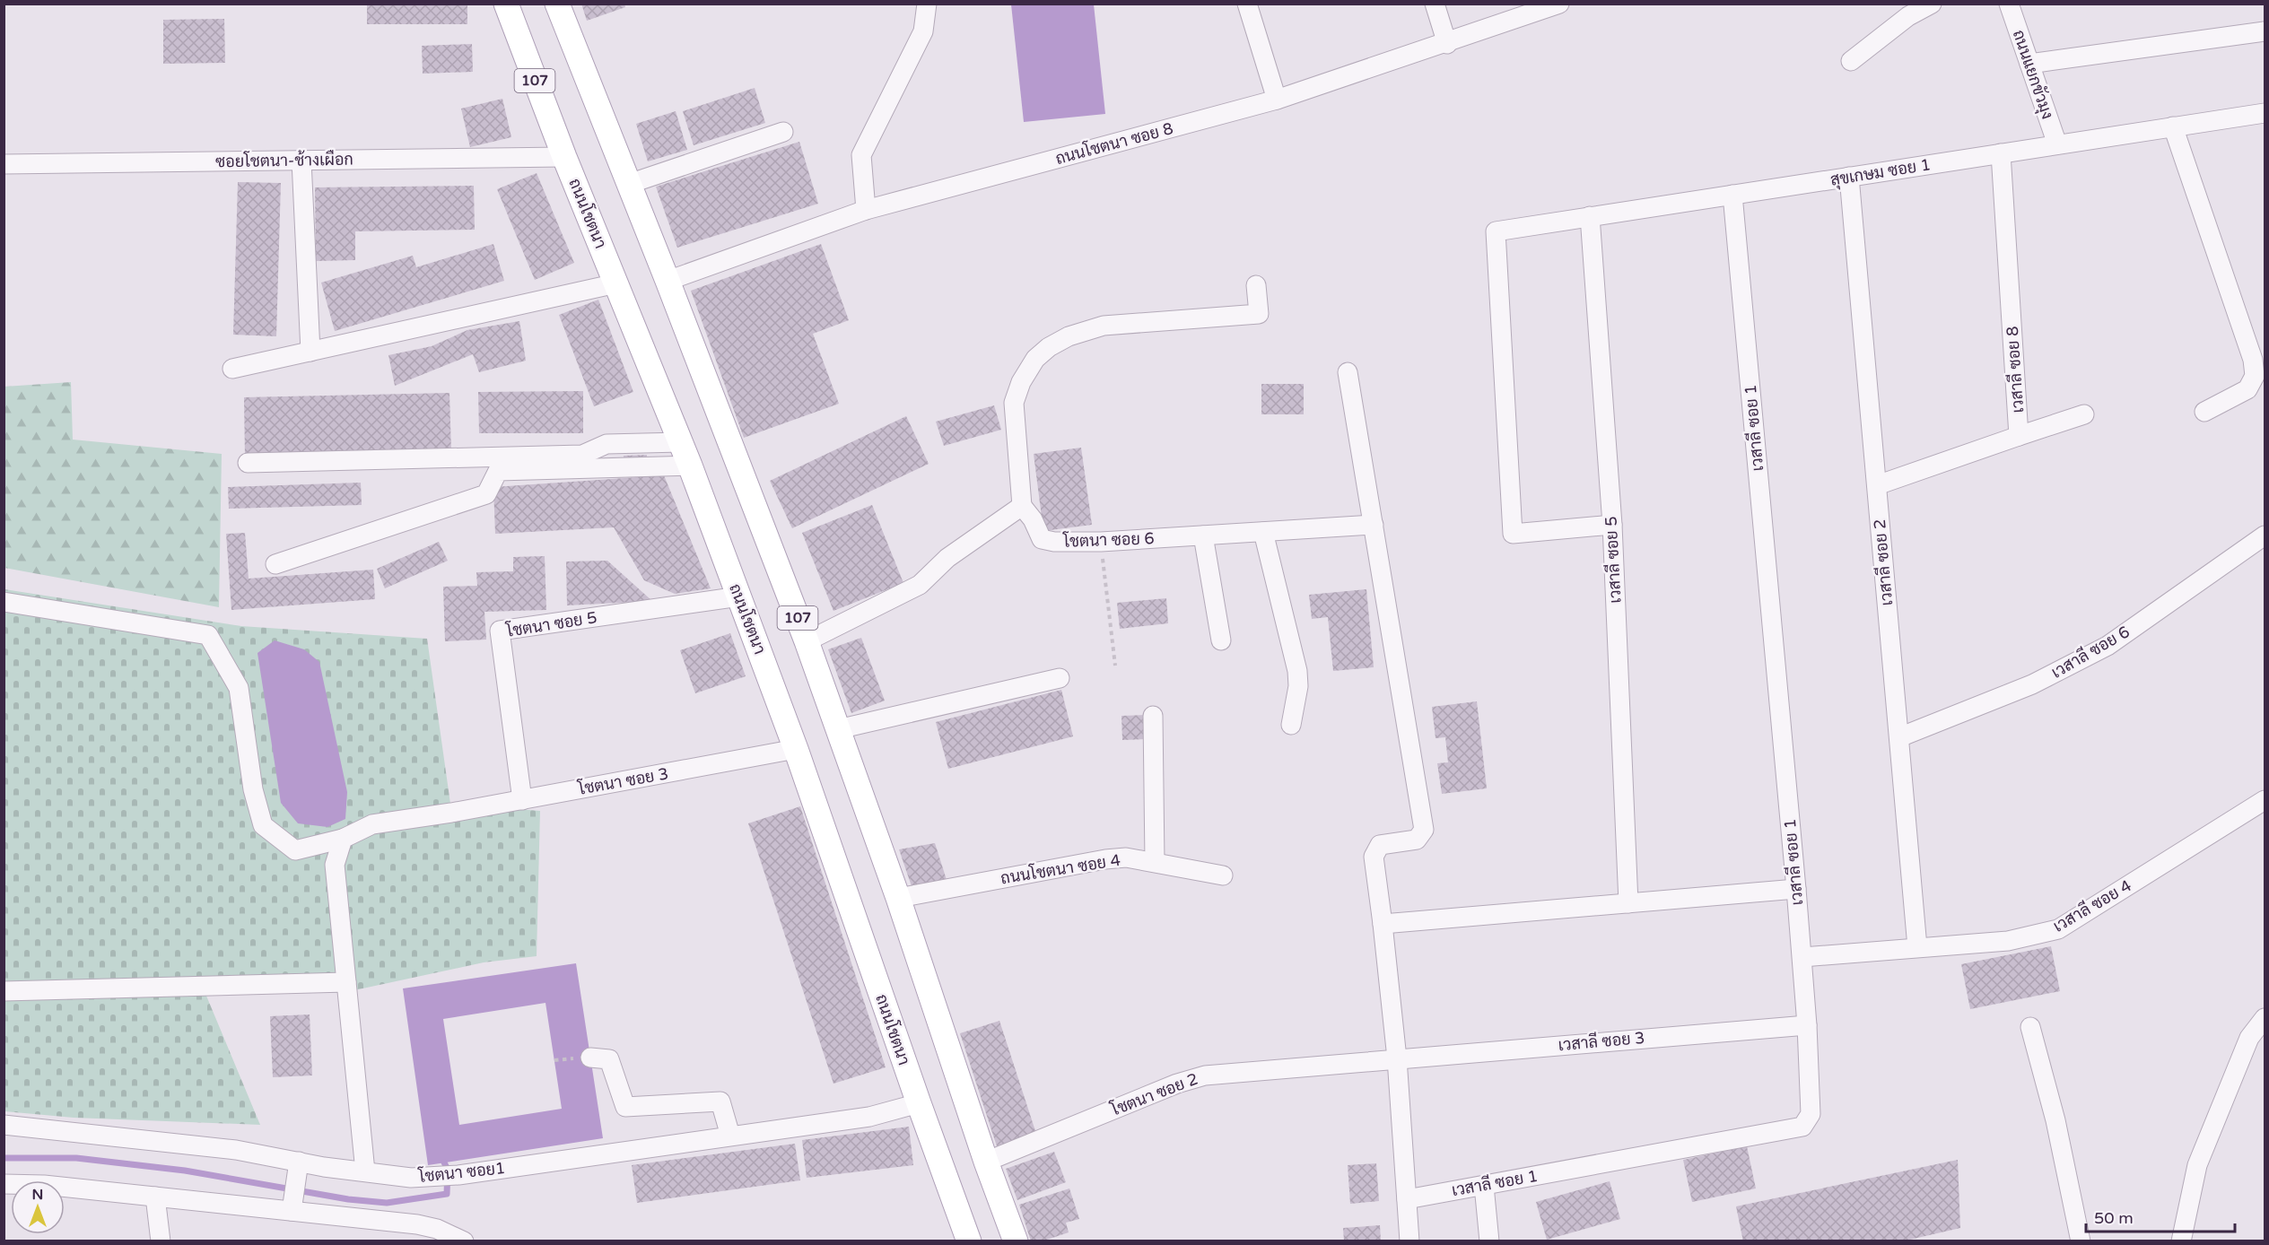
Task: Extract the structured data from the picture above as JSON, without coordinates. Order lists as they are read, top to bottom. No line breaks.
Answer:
{"streets":{"main road":["107","ถนนโชตนา"],"street":["ถนนแยกขัวมุง","ถนนโชตนา ซอย 8","ซอยโชตนา-ช้างเผือก","สุขเกษม ซอย 1","เวสาลี ซอย 8","เวสาลี ซอย 1","โชตนา ซอย 6","เวสาลี ซอย 5","เวสาลี ซอย 2","โชตนา ซอย 5","เวสาลี ซอย 6","โชตนา ซอย 3","ถนนโชตนา ซอย 4","เวสาลี ซอย 4","เวสาลี ซอย 3","โชตนา ซอย 2","โชตนา ซอย1"]},"crossings":[["ถนนแยกขัวมุง","สุขเกษม ซอย 1"],["107","ถนนโชตนา ซอย 8"],["107","ถนนโชตนา ซอย 4"],["107","โชตนา ซอย 2"],["ซอยโชตนา-ช้างเผือก","ถนนโชตนา"],["สุขเกษม ซอย 1","เวสาลี ซอย 8"],["สุขเกษม ซอย 1","เวสาลี ซอย 1"],["สุขเกษม ซอย 1","เวสาลี ซอย 5"],["สุขเกษม ซอย 1","เวสาลี ซอย 2"],["ถนนโชตนา","โชตนา ซอย 5"],["ถนนโชตนา","โชตนา ซอย 3"],["ถนนโชตนา","โชตนา ซอย1"],["เวสาลี ซอย 8","เวสาลี ซอย 2"],["เวสาลี ซอย 1","เวสาลี ซอย 4"],["เวสาลี ซอย 1","เวสาลี ซอย 3"],["เวสาลี ซอย 2","เวสาลี ซอย 6"],["เวสาลี ซอย 2","เวสาลี ซอย 4"],["โชตนา ซอย 5","โชตนา ซอย 3"],["เวสาลี ซอย 3","โชตนา ซอย 2"]],"scale_bar":"50 m","north":"top"}
